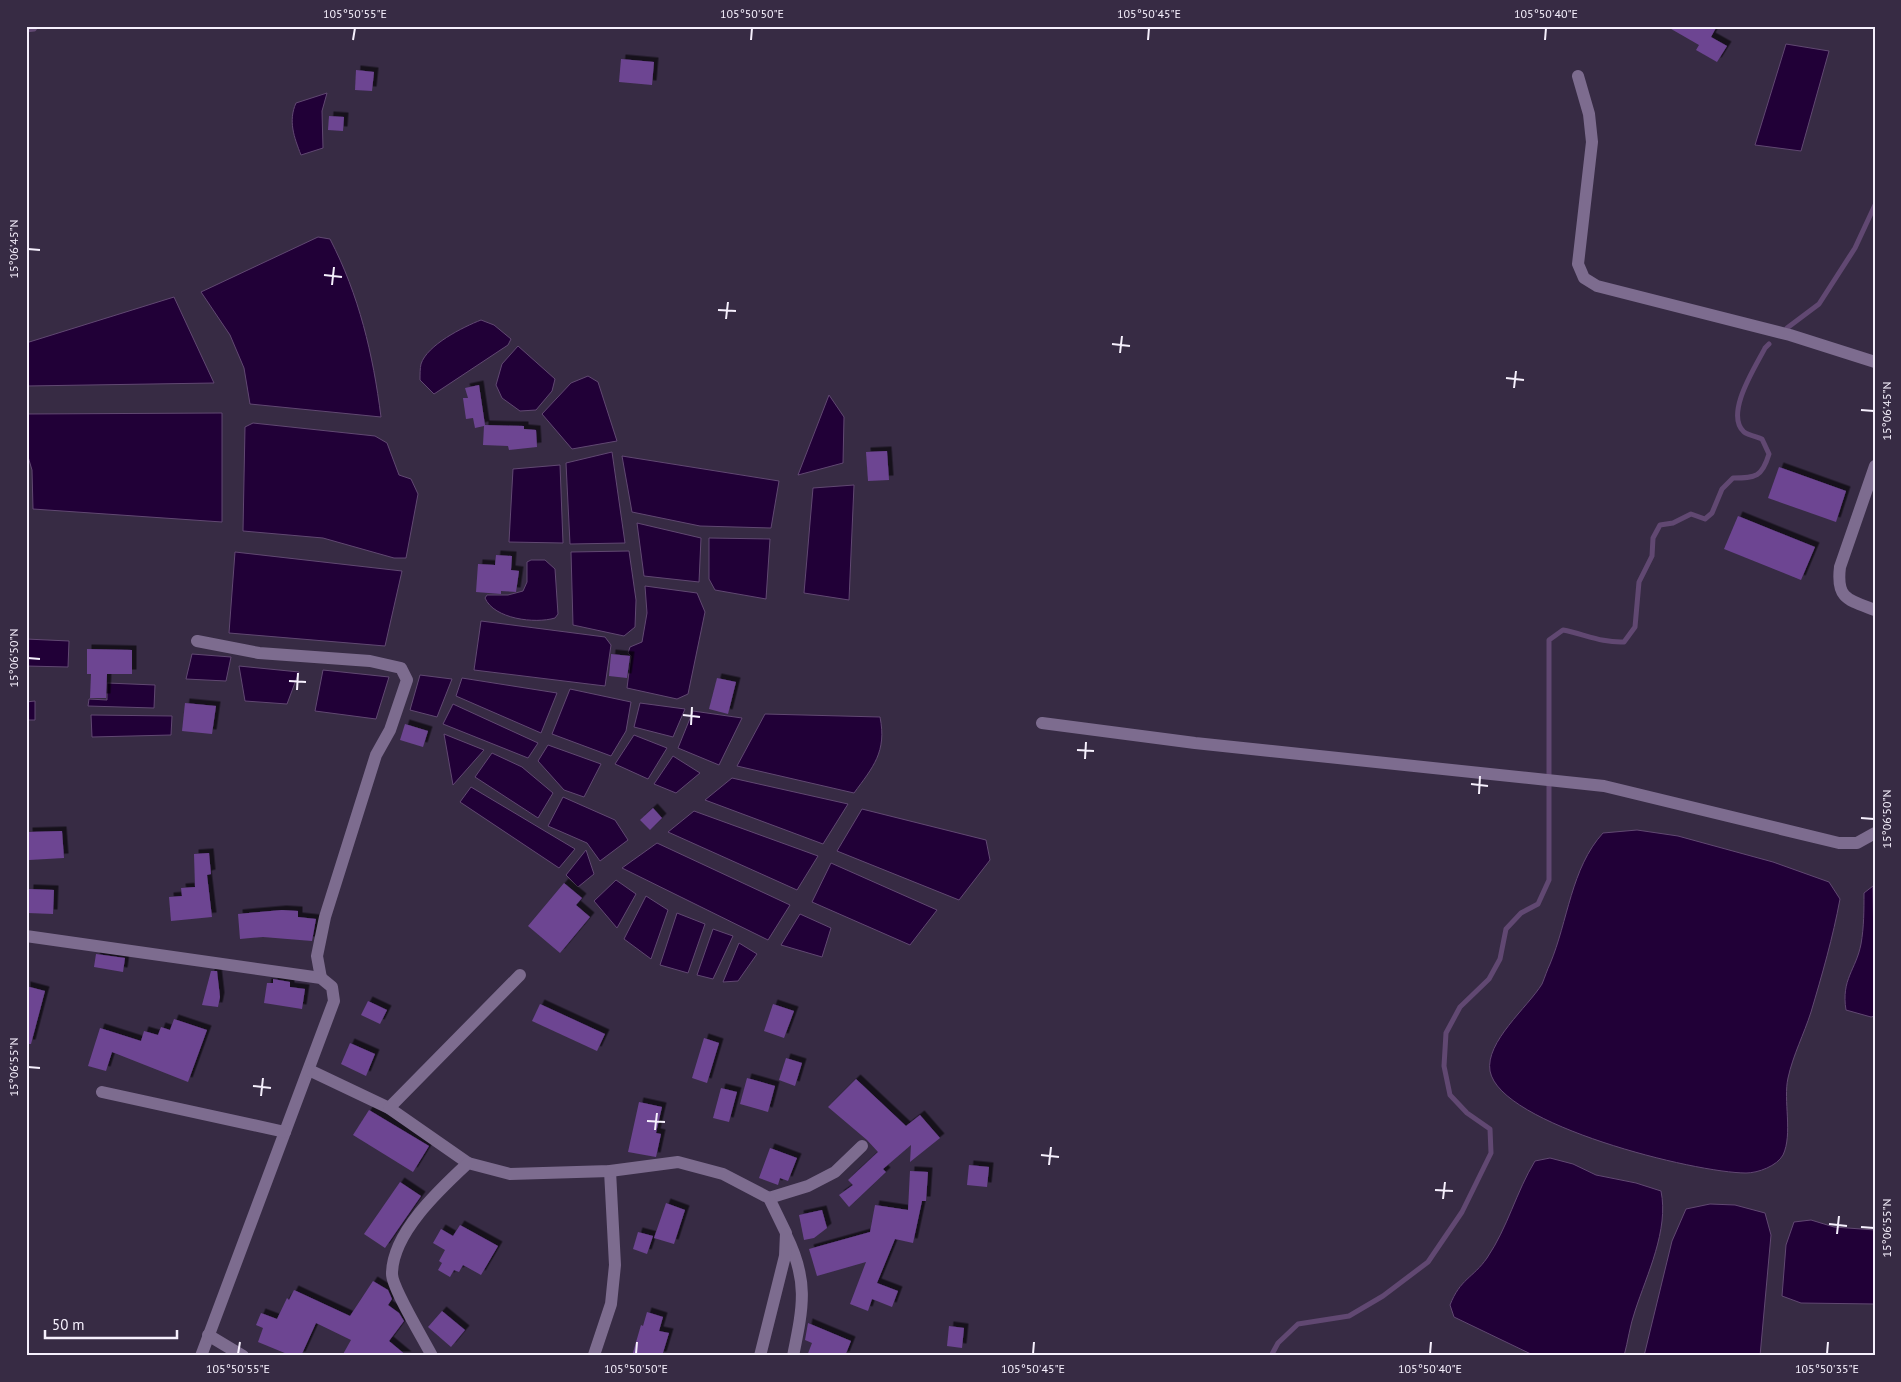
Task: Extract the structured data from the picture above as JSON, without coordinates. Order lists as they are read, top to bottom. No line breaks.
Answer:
{"scale_bar":"50 m","coordinates":["105°50'55\"E","105°50'50\"E","105°50'45\"E","105°50'40\"E","15°06'45\"N","15°06'50\"N","15°06'55\"N","105°50'35\"E"]}
